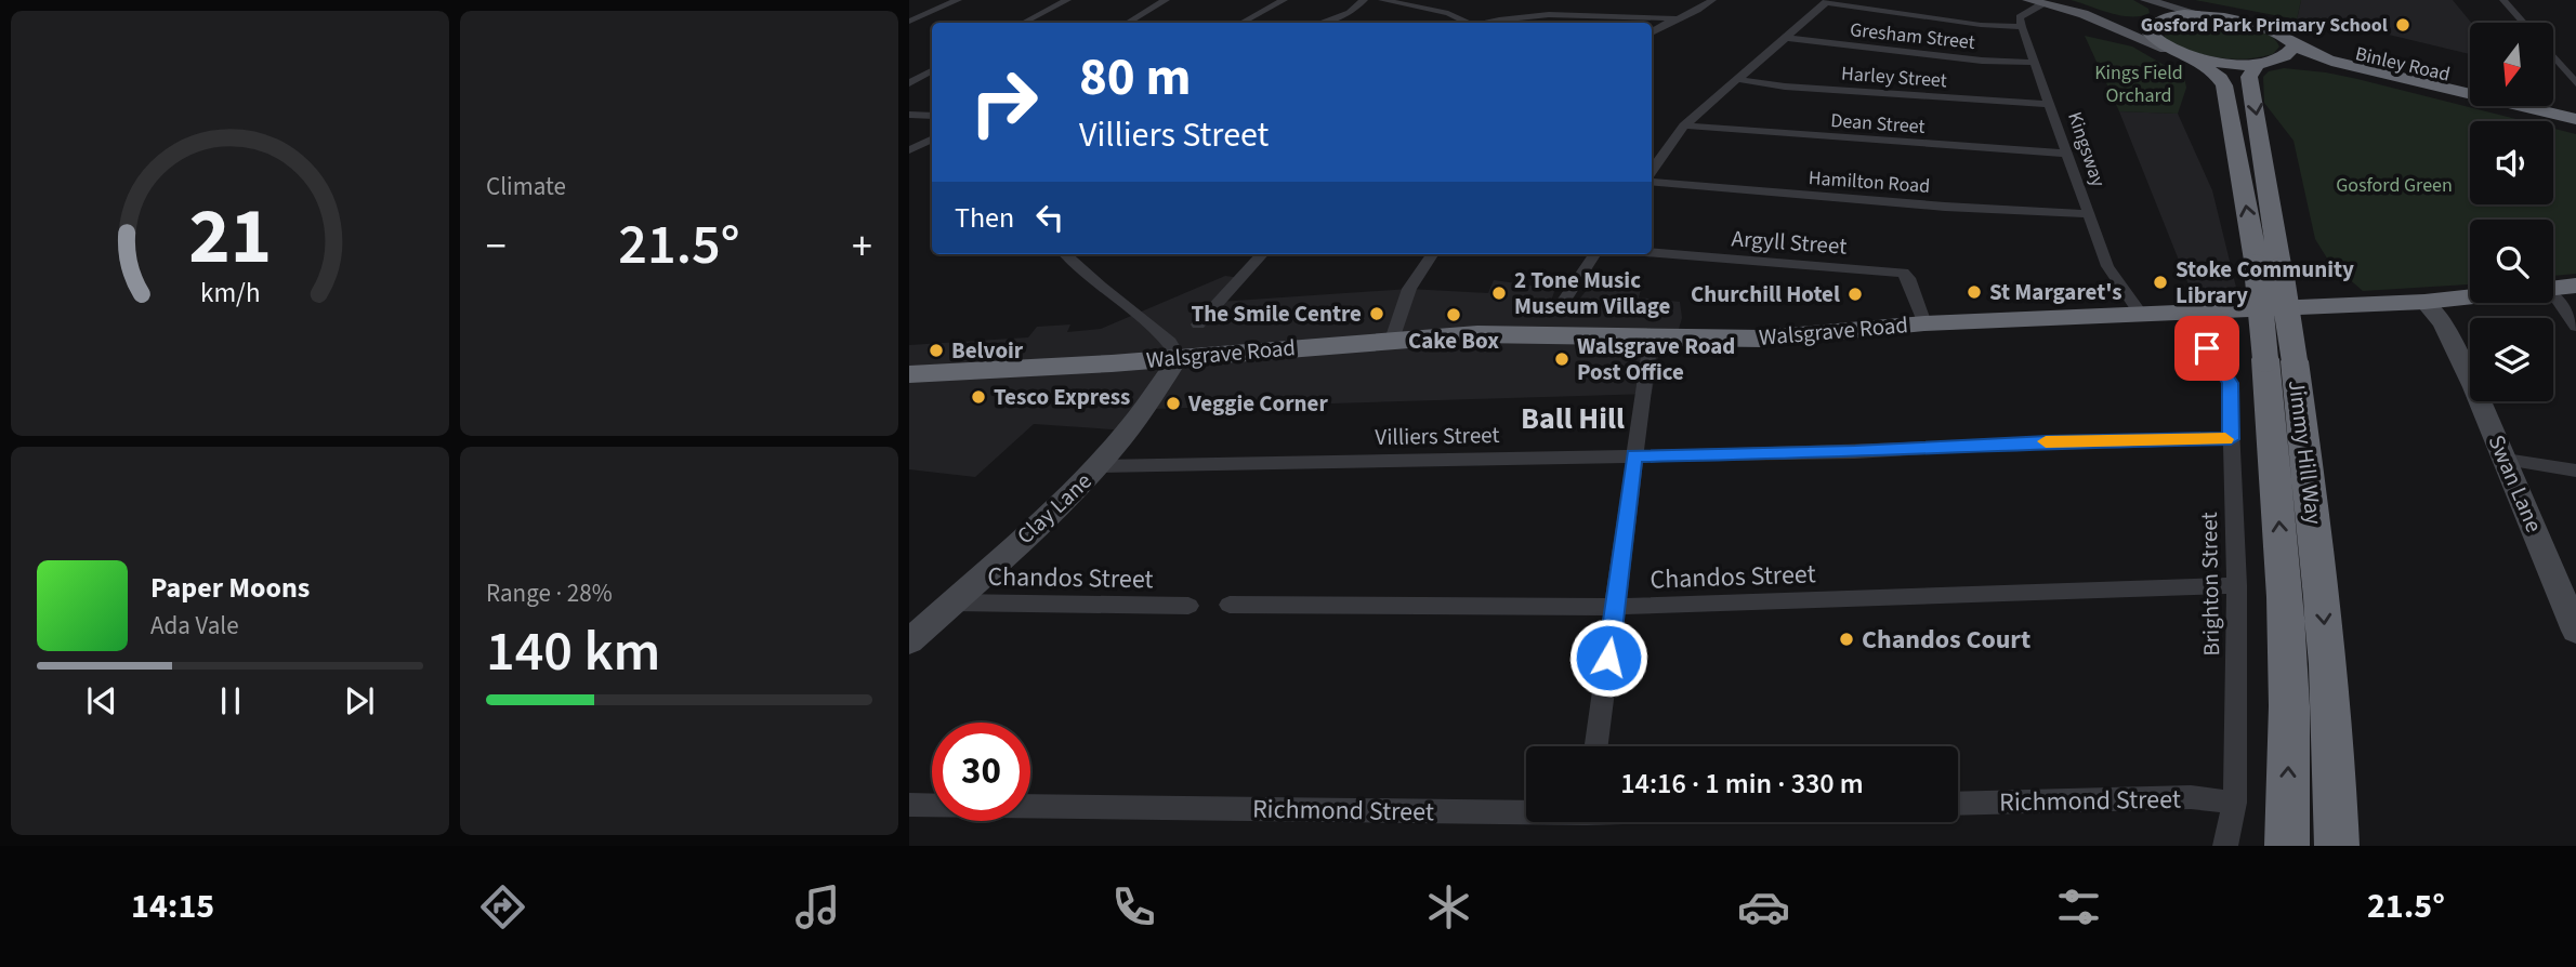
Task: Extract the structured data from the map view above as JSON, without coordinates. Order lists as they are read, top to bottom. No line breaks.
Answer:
{"streets":{"highway":["Binley Road","Walsgrave Road","Jimmy Hill Way"],"main road":["Swan Lane","Clay Lane"],"street":["Gresham Street","Harley Street","Dean Street","Kingsway","Hamilton Road","Argyll Street","Villiers Street","Chandos Street","Brighton Street","Richmond Street"]},"crossings":[["Gresham Street","Kingsway"],["Binley Road","Jimmy Hill Way"],["Harley Street","Kingsway"],["Dean Street","Kingsway"],["Kingsway","Hamilton Road"],["Kingsway","Walsgrave Road"],["Argyll Street","Walsgrave Road"],["Walsgrave Road","Swan Lane"],["Walsgrave Road","Clay Lane"],["Villiers Street","Clay Lane"],["Villiers Street","Brighton Street"],["Clay Lane","Chandos Street"],["Chandos Street","Brighton Street"],["Brighton Street","Richmond Street"]],"districts":["Ball Hill"],"parks":["Kings Field Orchard","Gosford Green"],"places":["Gosford Park Primary School","Stoke Community Library","St Margaret's","2 Tone Music Museum Village","Churchill Hotel","The Smile Centre","Cake Box","Belvoir","Walsgrave Road Post Office","Tesco Express","Veggie Corner","Chandos Court"],"north":"bottom","page":{"tile":["Climate",["Range · 28%","140 km"]],"turn":["80 m","Villiers Street"],"then":"Then","heat":["−","21.5°","+"],"song":["Paper Moons","Ada Vale"],"limit":"30","trip":"14:16 · 1 min · 330 m","tabs":["14:15","21.5°"],"gauge":["21","km/h"]}}
